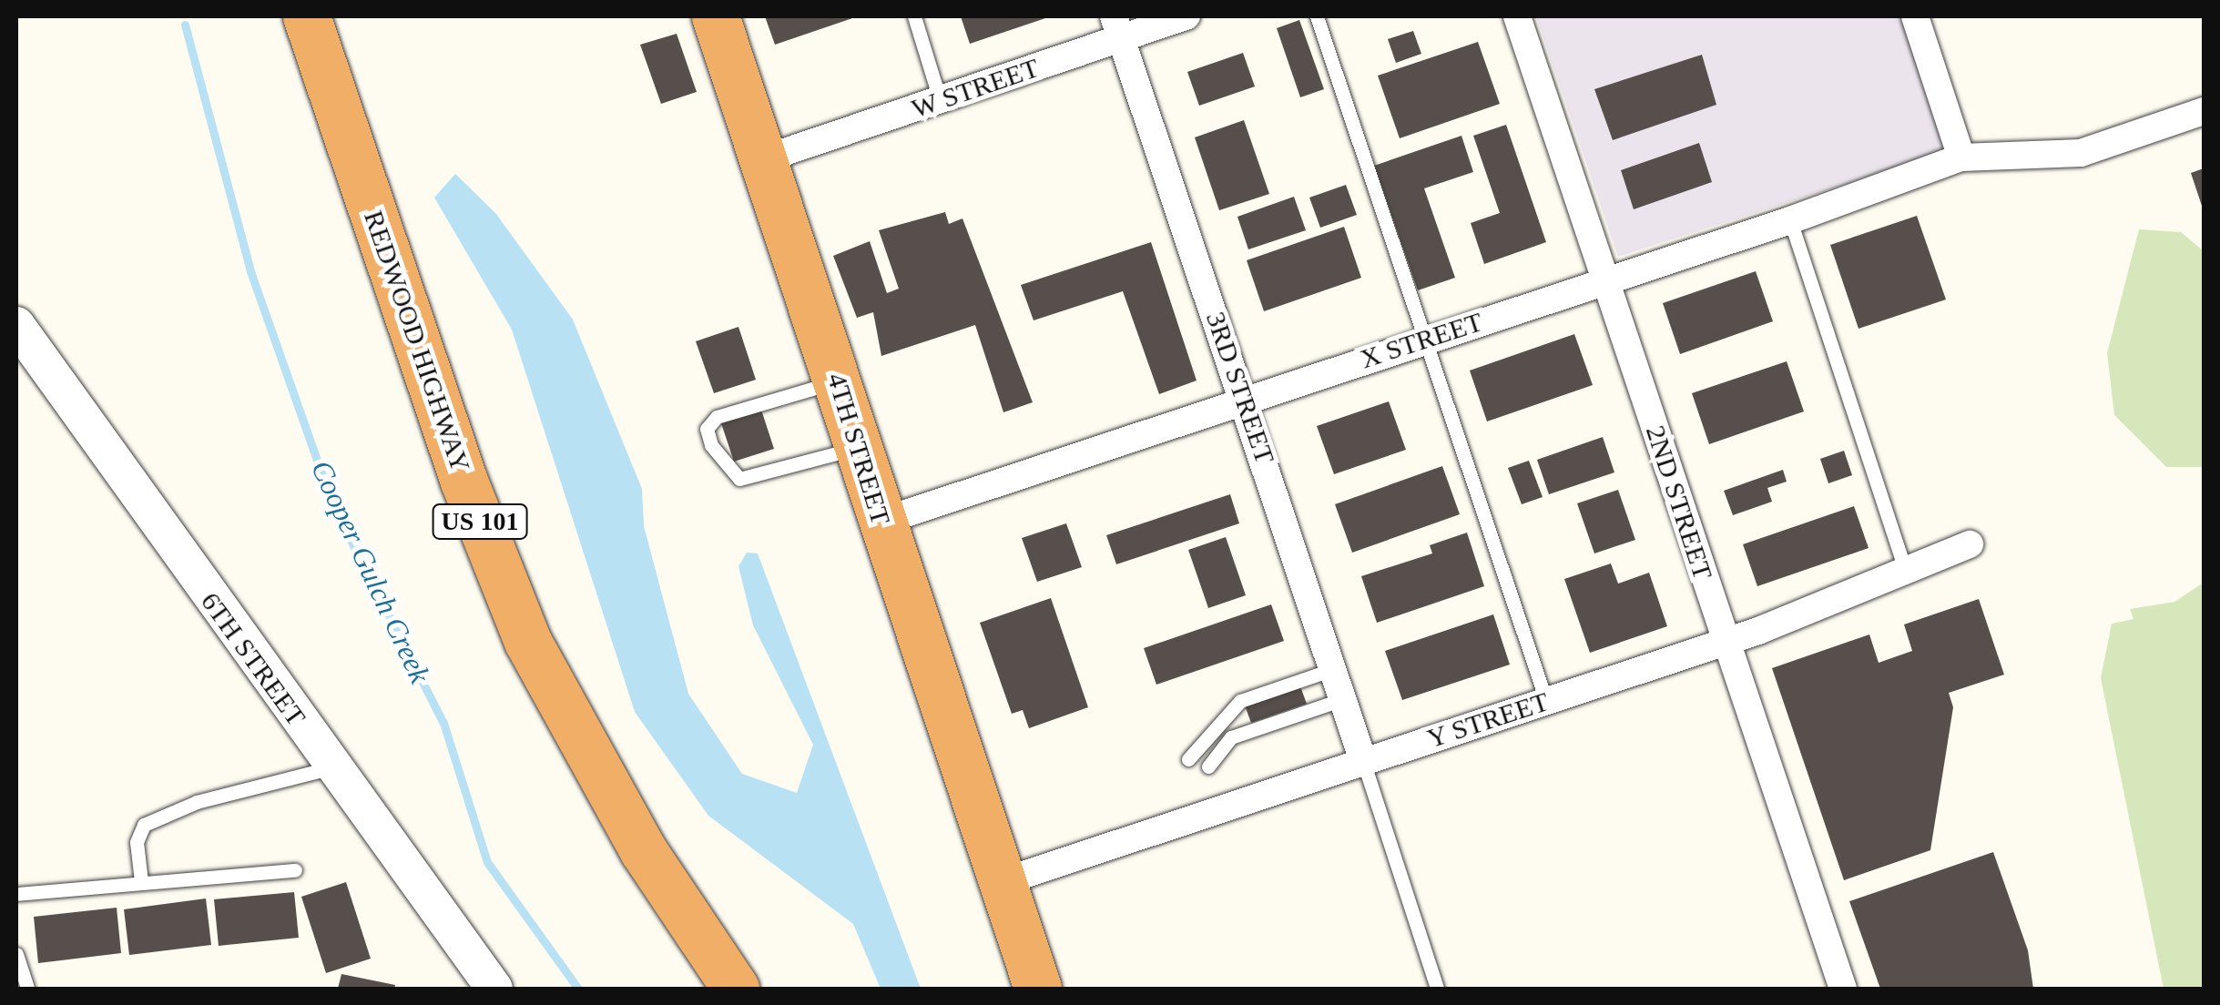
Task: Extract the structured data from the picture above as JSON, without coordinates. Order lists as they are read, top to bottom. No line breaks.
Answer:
{"streets":{"highway":["REDWOOD HIGHWAY","4TH STREET","US 101"],"street":["W STREET","X STREET","3RD STREET","2ND STREET","6TH STREET","Y STREET"]},"crossings":[["W STREET","3RD STREET"],["W STREET","4TH STREET"],["X STREET","3RD STREET"],["X STREET","4TH STREET"],["X STREET","2ND STREET"],["3RD STREET","Y STREET"],["4TH STREET","Y STREET"],["2ND STREET","Y STREET"]],"water":["Cooper Gulch Creek"]}
